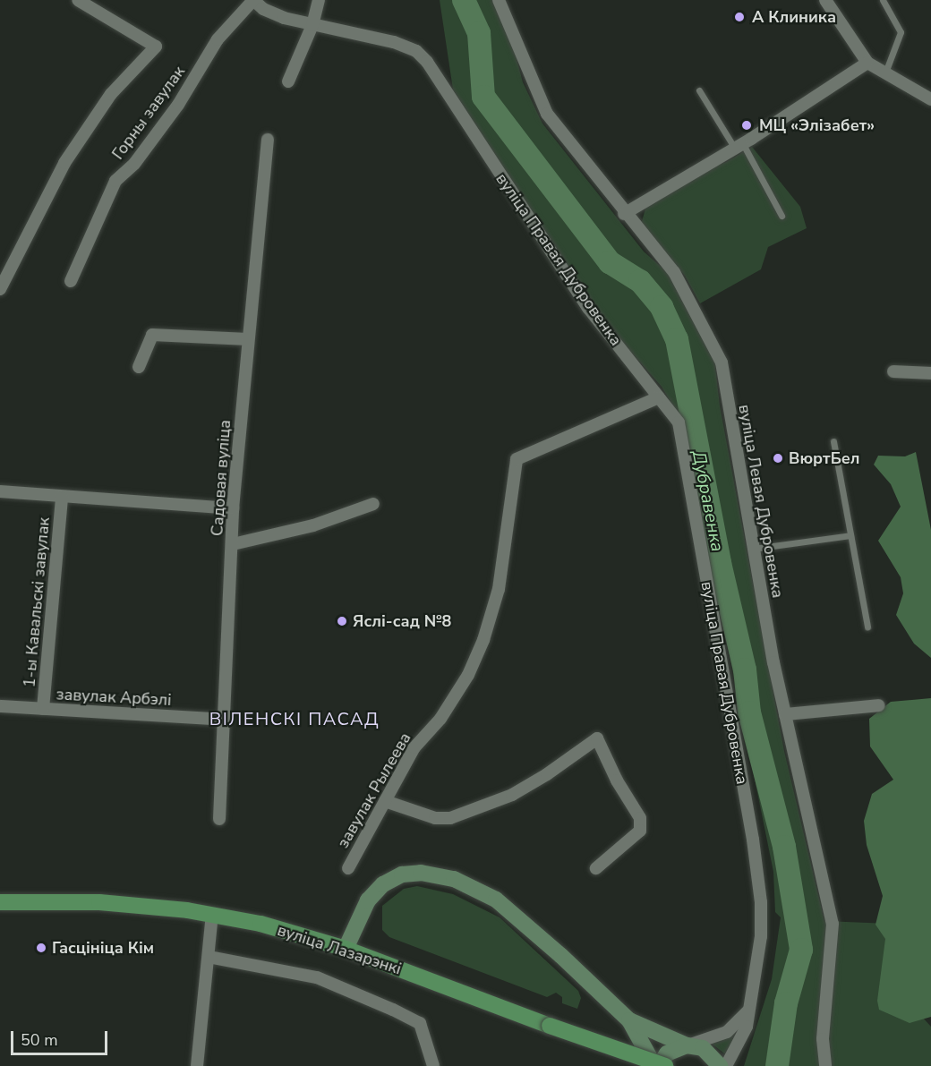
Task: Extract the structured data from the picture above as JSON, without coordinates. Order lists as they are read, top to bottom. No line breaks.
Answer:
{"streets":{"main road":["вуліца Лазарэнкі"],"street":["Горны завулак","вуліца Правая Дубровенка","Садовая вуліца","вуліца Левая Дубровенка","1-ы Кавальскі завулак","завулак Арбэлі","завулак Рылеева"]},"crossings":[["Горны завулак","вуліца Правая Дубровенка"],["вуліца Правая Дубровенка","завулак Рылеева"],["Садовая вуліца","1-ы Кавальскі завулак"],["Садовая вуліца","завулак Арбэлі"],["1-ы Кавальскі завулак","завулак Арбэлі"]],"districts":["ВІЛЕНСКІ ПАСАД"],"water":["Дубравенка"],"places":["А Клиника","МЦ «Элізабет»","ВюртБел","Яслі-сад №8","Гасцініца Кім"],"scale_bar":"50 m"}
